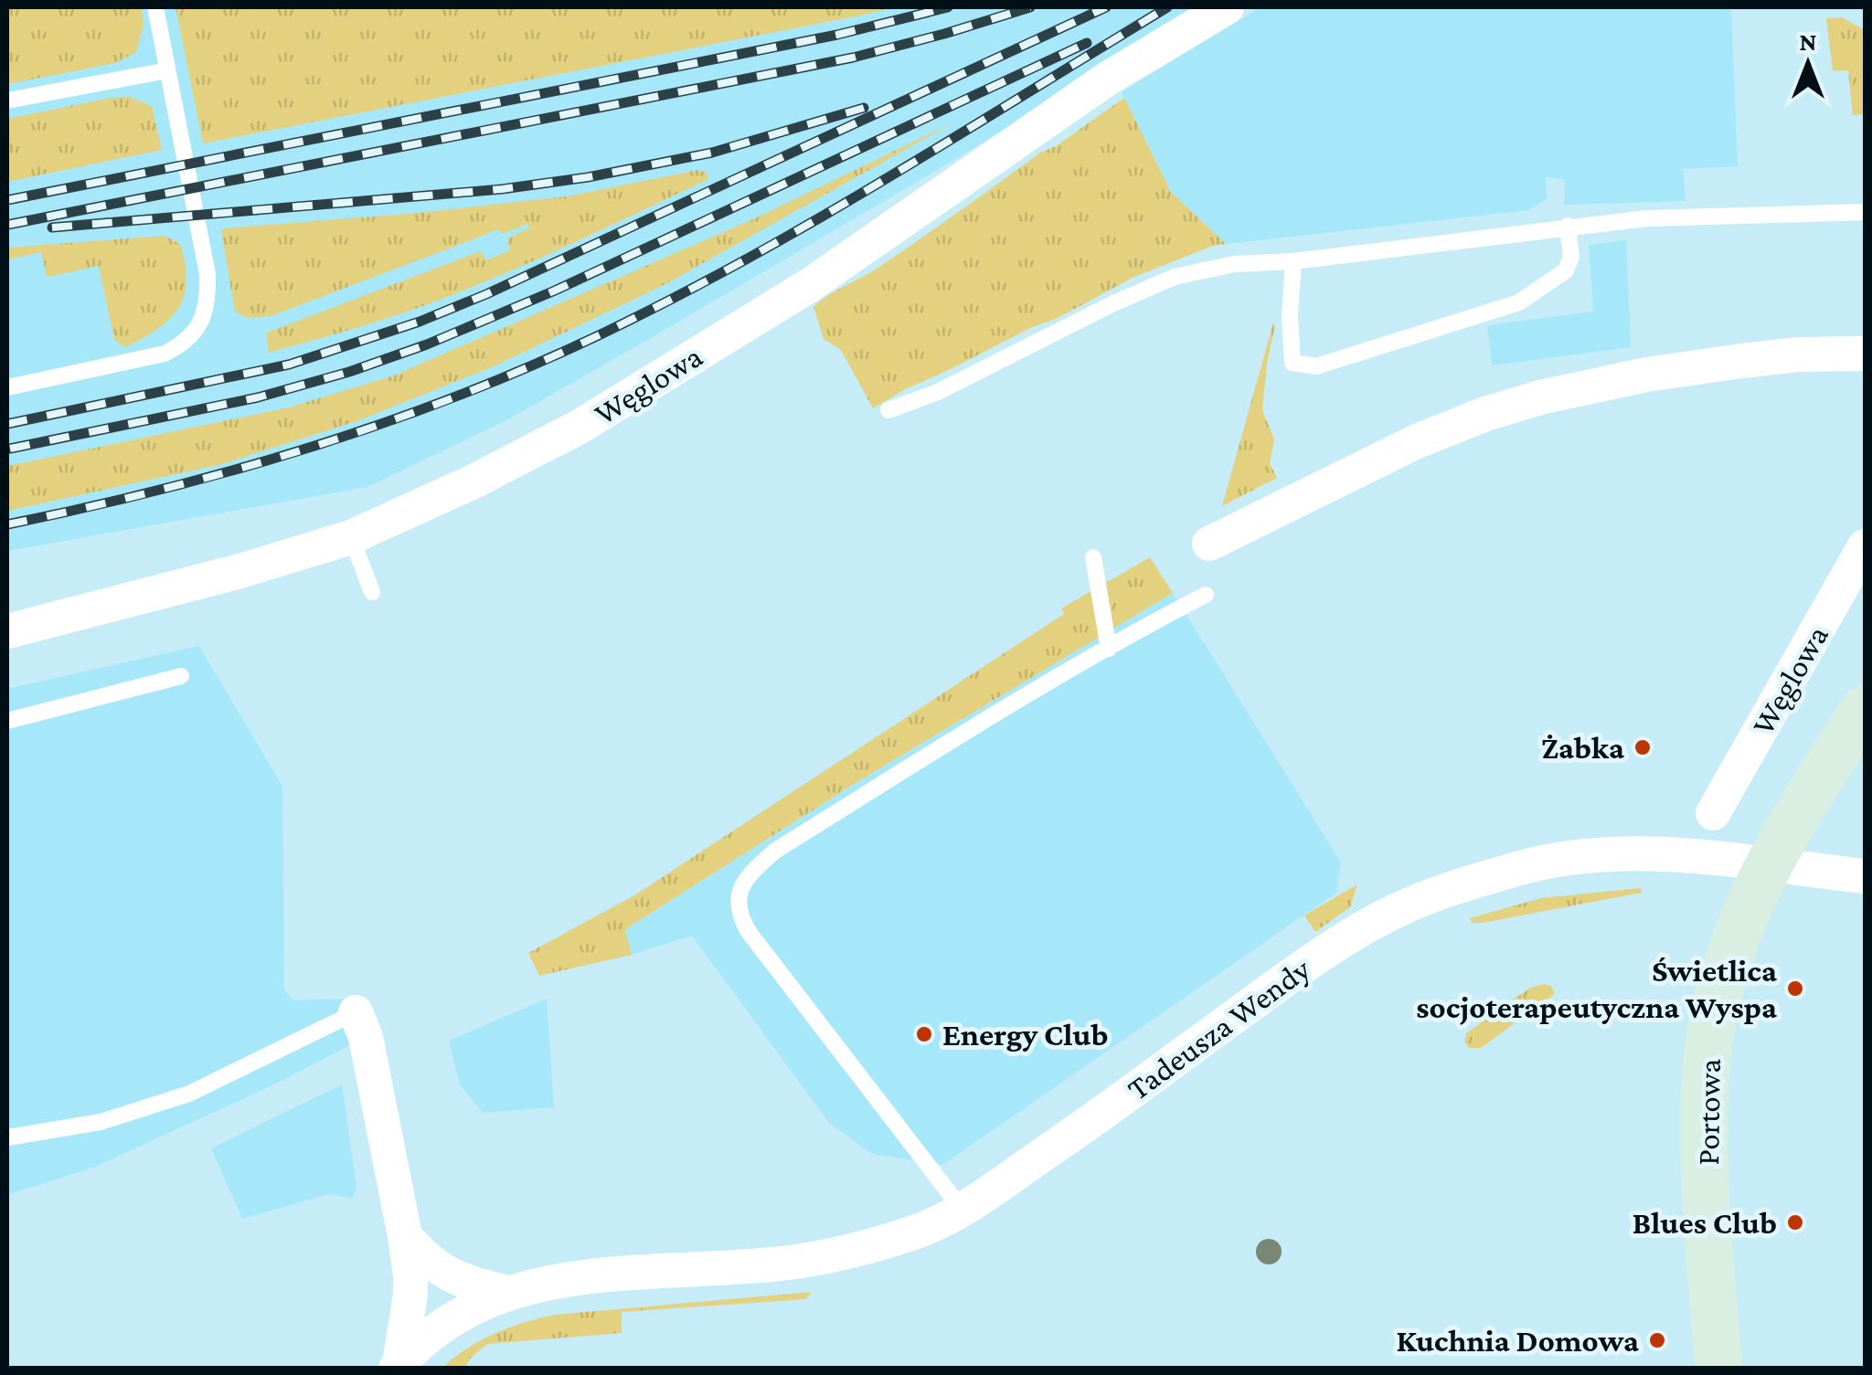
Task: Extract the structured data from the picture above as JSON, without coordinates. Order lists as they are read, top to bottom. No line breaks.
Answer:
{"streets":{"street":["Węglowa","Tadeusza Wendy","Portowa"]},"crossings":[["Tadeusza Wendy","Portowa"]],"places":["Żabka","Świetlica socjoterapeutyczna Wyspa","Energy Club","Blues Club","Kuchnia Domowa"],"north":"top"}
